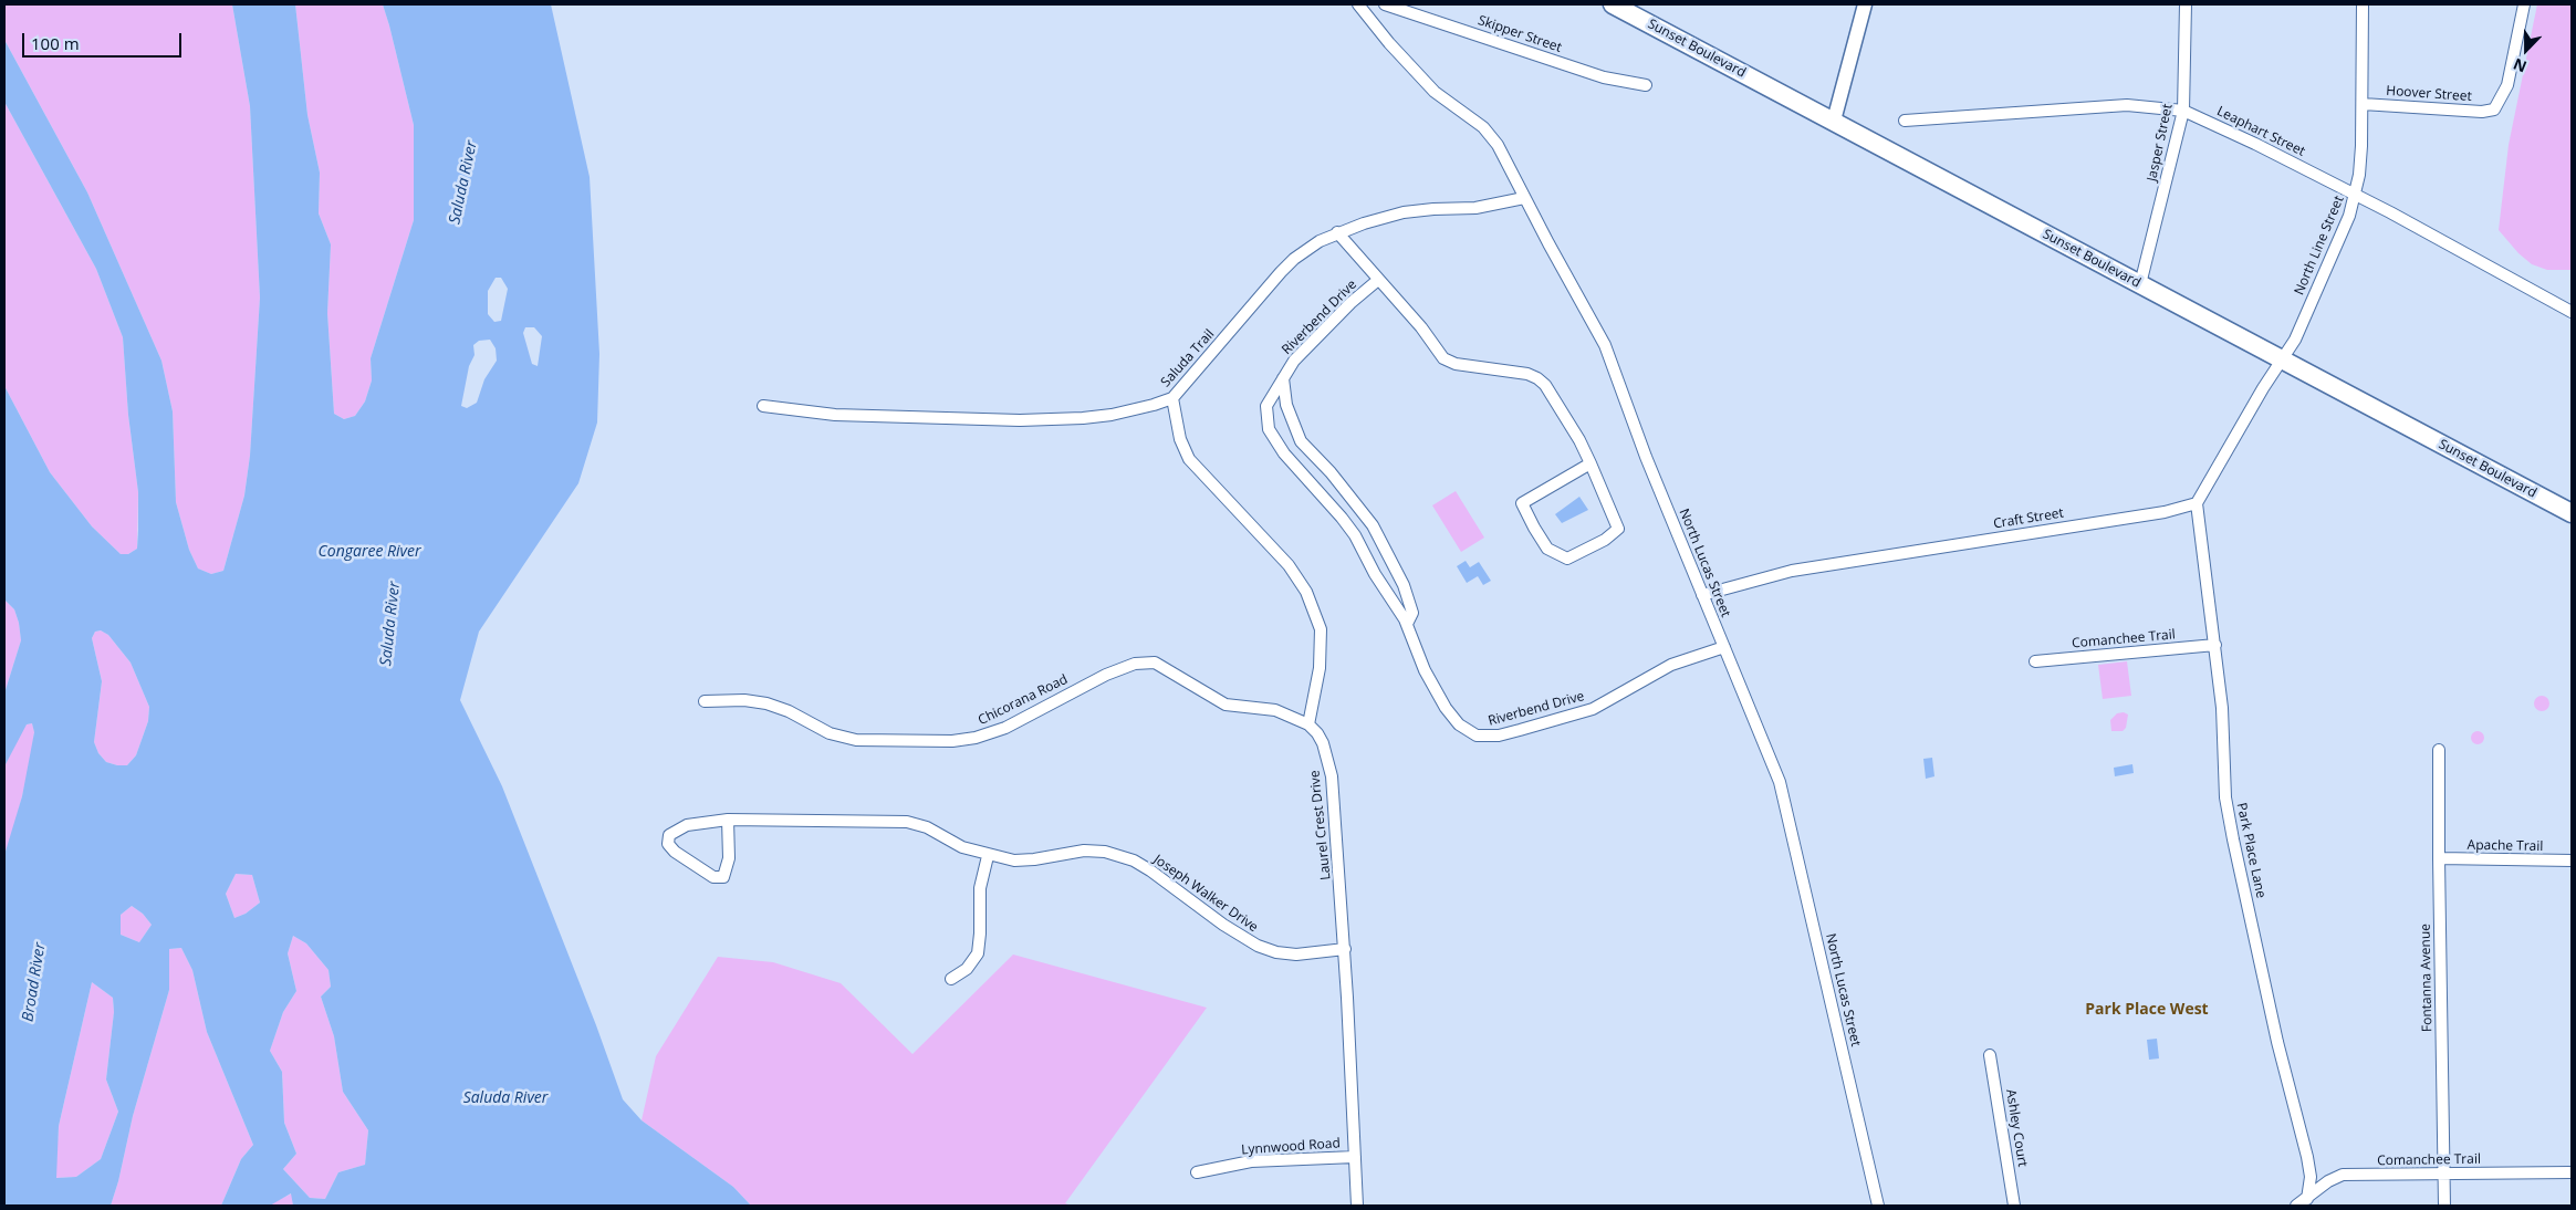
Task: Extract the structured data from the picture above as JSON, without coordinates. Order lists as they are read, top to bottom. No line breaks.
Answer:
{"streets":{"main road":["Sunset Boulevard"],"street":["Skipper Street","Hoover Street","Leaphart Street","Jasper Street","North Line Street","Riverbend Drive","Saluda Trail","Craft Street","North Lucas Street","Comanchee Trail","Chicorana Road","Laurel Crest Drive","Apache Trail","Park Place Lane","Joseph Walker Drive","Fontanna Avenue","Ashley Court","Lynnwood Road"]},"crossings":[["Sunset Boulevard","Jasper Street"],["Sunset Boulevard","North Line Street"],["Hoover Street","North Line Street"],["Leaphart Street","Jasper Street"],["Leaphart Street","North Line Street"],["Riverbend Drive","Saluda Trail"],["Riverbend Drive","North Lucas Street"],["Saluda Trail","North Lucas Street"],["Craft Street","North Lucas Street"],["Craft Street","Park Place Lane"],["Comanchee Trail","Park Place Lane"],["Comanchee Trail","Fontanna Avenue"],["Chicorana Road","Laurel Crest Drive"],["Laurel Crest Drive","Joseph Walker Drive"],["Laurel Crest Drive","Lynnwood Road"],["Apache Trail","Fontanna Avenue"]],"districts":["Park Place West"],"water":["Saluda River","Congaree River","Broad River"],"scale_bar":"100 m","north":"bottom"}
